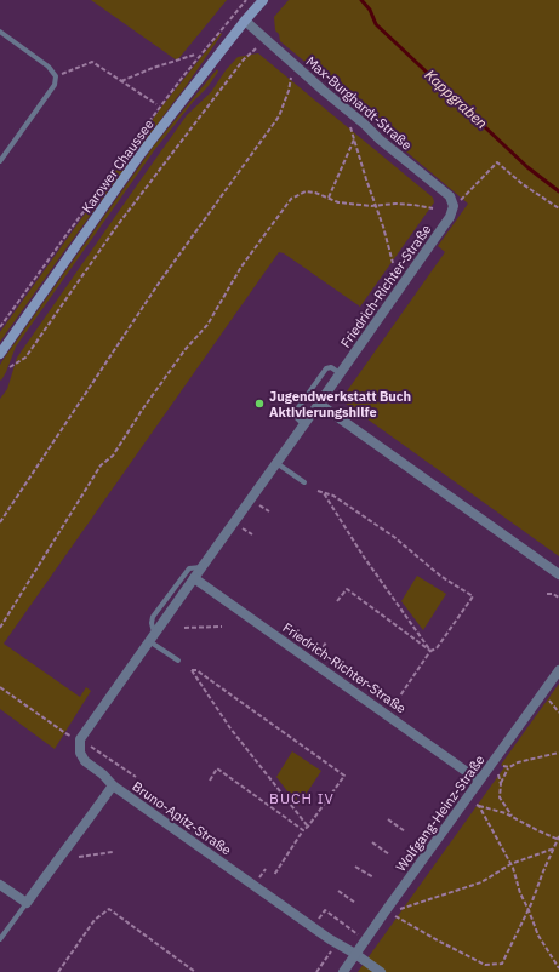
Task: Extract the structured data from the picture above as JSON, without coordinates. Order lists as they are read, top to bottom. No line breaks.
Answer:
{"streets":{"main road":["Karower Chaussee"],"street":["Max-Burghardt-Straße","Friedrich-Richter-Straße","Wolfgang-Heinz-Straße","Bruno-Apitz-Straße"]},"crossings":[["Max-Burghardt-Straße","Karower Chaussee"],["Max-Burghardt-Straße","Friedrich-Richter-Straße"],["Friedrich-Richter-Straße","Wolfgang-Heinz-Straße"],["Friedrich-Richter-Straße","Bruno-Apitz-Straße"],["Wolfgang-Heinz-Straße","Bruno-Apitz-Straße"]],"districts":["BUCH IV"],"water":["Kappgraben"],"places":["Jugendwerkstatt Buch Aktivierungshilfe"]}
